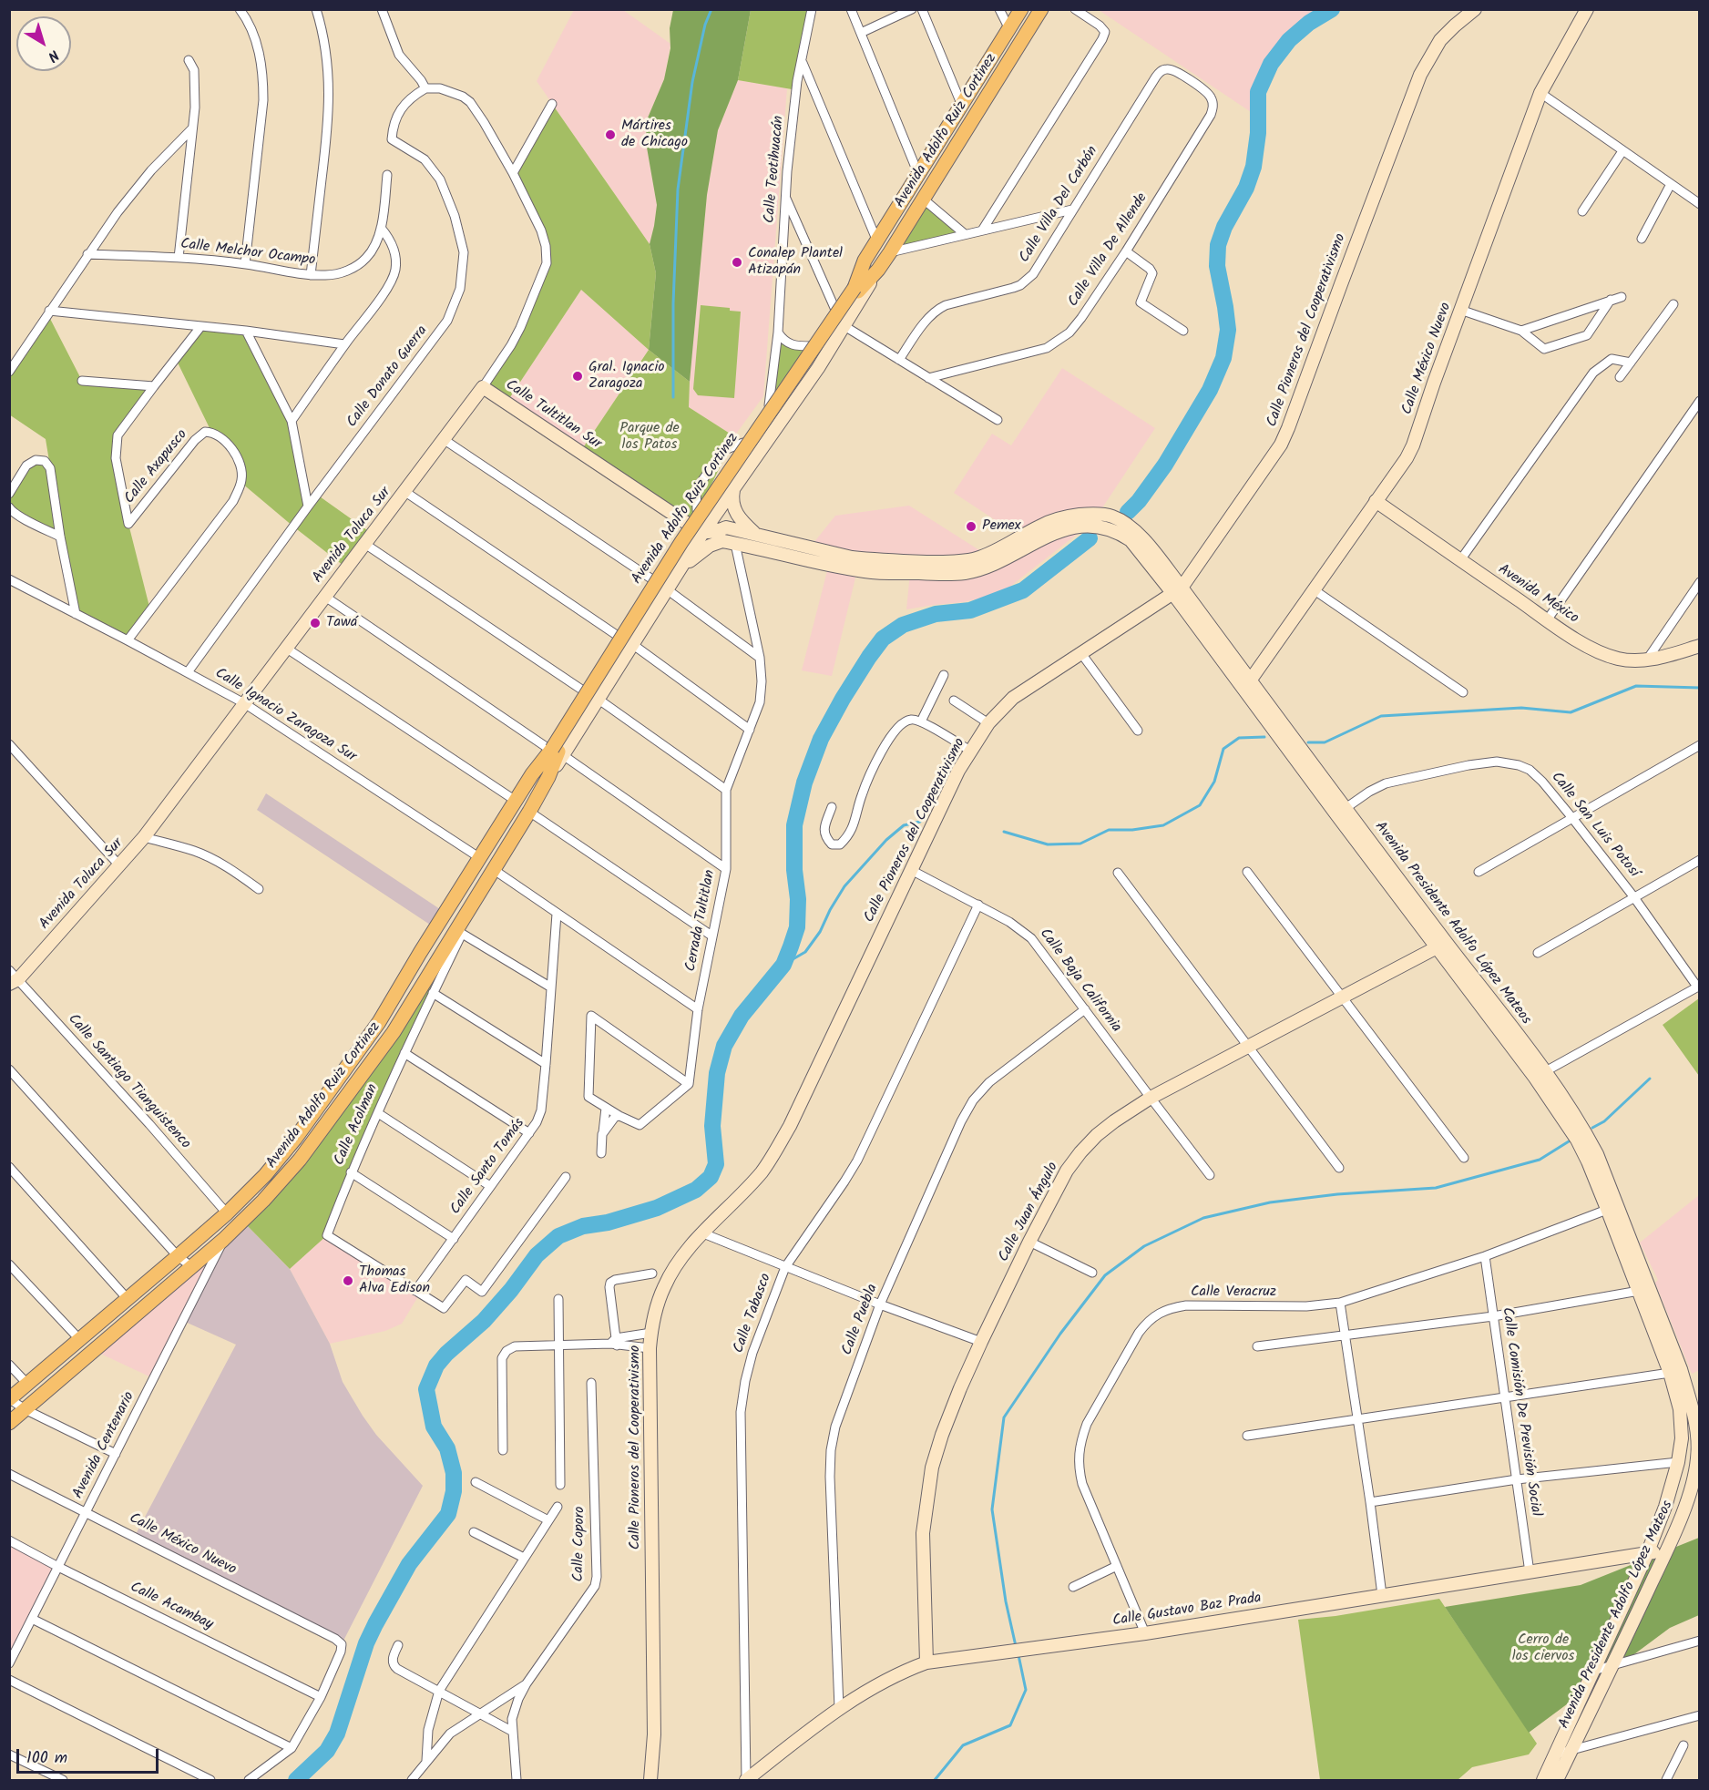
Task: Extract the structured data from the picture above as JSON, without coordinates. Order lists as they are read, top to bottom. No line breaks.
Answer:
{"streets":{"main road":["Avenida Adolfo Ruiz Cortinez"],"street":["Calle Teotihuacán","Calle Villa Del Carbón","Calle Villa De Allende","Calle Melchor Ocampo","Calle Pioneros del Cooperativismo","Calle México Nuevo","Calle Donato Guerra","Calle Tultitlan Sur","Calle Axapusco","Avenida Toluca Sur","Avenida México","Calle Ignacio Zaragoza Sur","Calle San Luis Potosí","Cerrada Tultitlan","Avenida Presidente Adolfo López Mateos","Calle Baja California","Calle Santiago Tianguistenco","Calle Acolman","Calle Santo Tomás","Calle Juan Ángulo","Calle Veracruz","Calle Tabasco","Calle Puebla","Calle Comisión De Previsión Social","Avenida Centenario","Calle Coporo","Calle Acambay","Calle Gustavo Baz Prada"]},"crossings":[["Avenida Adolfo Ruiz Cortinez","Calle Teotihuacán"],["Avenida Adolfo Ruiz Cortinez","Calle Tultitlan Sur"],["Avenida Adolfo Ruiz Cortinez","Calle Ignacio Zaragoza Sur"],["Avenida Adolfo Ruiz Cortinez","Avenida Presidente Adolfo López Mateos"],["Avenida Adolfo Ruiz Cortinez","Calle Santiago Tianguistenco"],["Avenida Adolfo Ruiz Cortinez","Calle Acolman"],["Avenida Adolfo Ruiz Cortinez","Avenida Centenario"],["Calle Villa Del Carbón","Calle Villa De Allende"],["Calle Pioneros del Cooperativismo","Avenida Presidente Adolfo López Mateos"],["Calle Pioneros del Cooperativismo","Calle Baja California"],["Calle México Nuevo","Avenida México"],["Calle México Nuevo","Avenida Presidente Adolfo López Mateos"],["Calle México Nuevo","Avenida Centenario"],["Calle México Nuevo","Calle Acambay"],["Calle Donato Guerra","Avenida Toluca Sur"],["Calle Donato Guerra","Calle Ignacio Zaragoza Sur"],["Calle Tultitlan Sur","Avenida Toluca Sur"],["Calle Tultitlan Sur","Avenida Presidente Adolfo López Mateos"],["Calle Axapusco","Calle Ignacio Zaragoza Sur"],["Avenida Toluca Sur","Calle Ignacio Zaragoza Sur"],["Avenida Toluca Sur","Calle Santiago Tianguistenco"],["Calle San Luis Potosí","Avenida Presidente Adolfo López Mateos"],["Cerrada Tultitlan","Avenida Presidente Adolfo López Mateos"],["Avenida Presidente Adolfo López Mateos","Calle Juan Ángulo"],["Avenida Presidente Adolfo López Mateos","Calle Veracruz"],["Avenida Presidente Adolfo López Mateos","Calle Gustavo Baz Prada"],["Calle Baja California","Calle Juan Ángulo"],["Calle Baja California","Calle Tabasco"],["Calle Baja California","Calle Puebla"],["Calle Acolman","Calle Santo Tomás"],["Calle Juan Ángulo","Calle Gustavo Baz Prada"],["Calle Veracruz","Calle Comisión De Previsión Social"],["Calle Veracruz","Calle Gustavo Baz Prada"],["Calle Tabasco","Calle Gustavo Baz Prada"],["Calle Puebla","Calle Gustavo Baz Prada"],["Calle Comisión De Previsión Social","Calle Gustavo Baz Prada"],["Avenida Centenario","Calle Acambay"]],"parks":["Parque de los Patos","Cerro de los ciervos"],"places":["Mártires de Chicago","Conalep Plantel Atizapán","Gral. Ignacio Zaragoza","Pemex","Tawá","Thomas Alva Edison"],"scale_bar":"100 m","north":"bottom right"}
